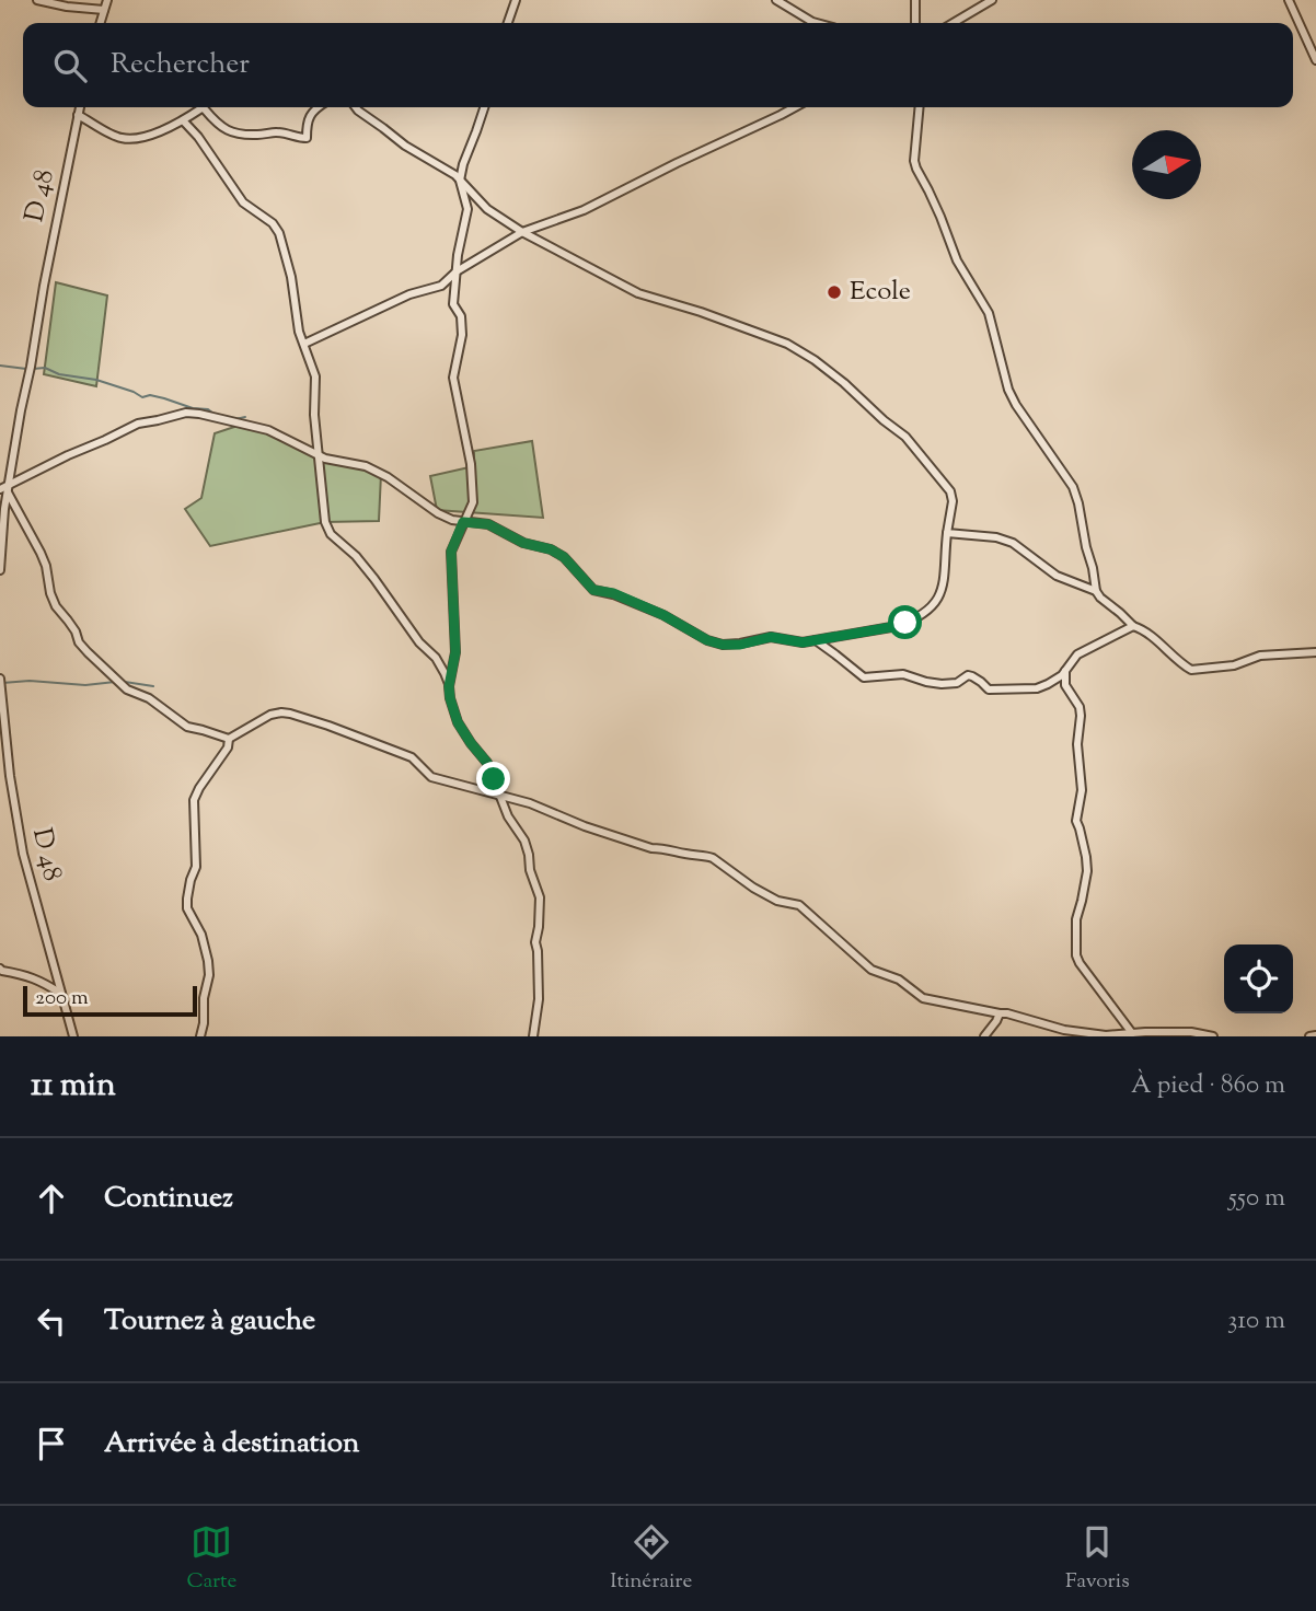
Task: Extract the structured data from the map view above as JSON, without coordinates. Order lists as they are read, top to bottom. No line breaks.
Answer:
{"streets":{"street":["D 48"]},"places":["Ecole"],"scale_bar":"200 m","north":"right","page":{"search":"Rechercher","scale":"200 m","heading":["11 min","À pied · 860 m"],"list":[["Continuez","550 m"],["Tournez à gauche","310 m"],"Arrivée à destination"],"nav":["Carte","Itinéraire","Favoris"]}}
